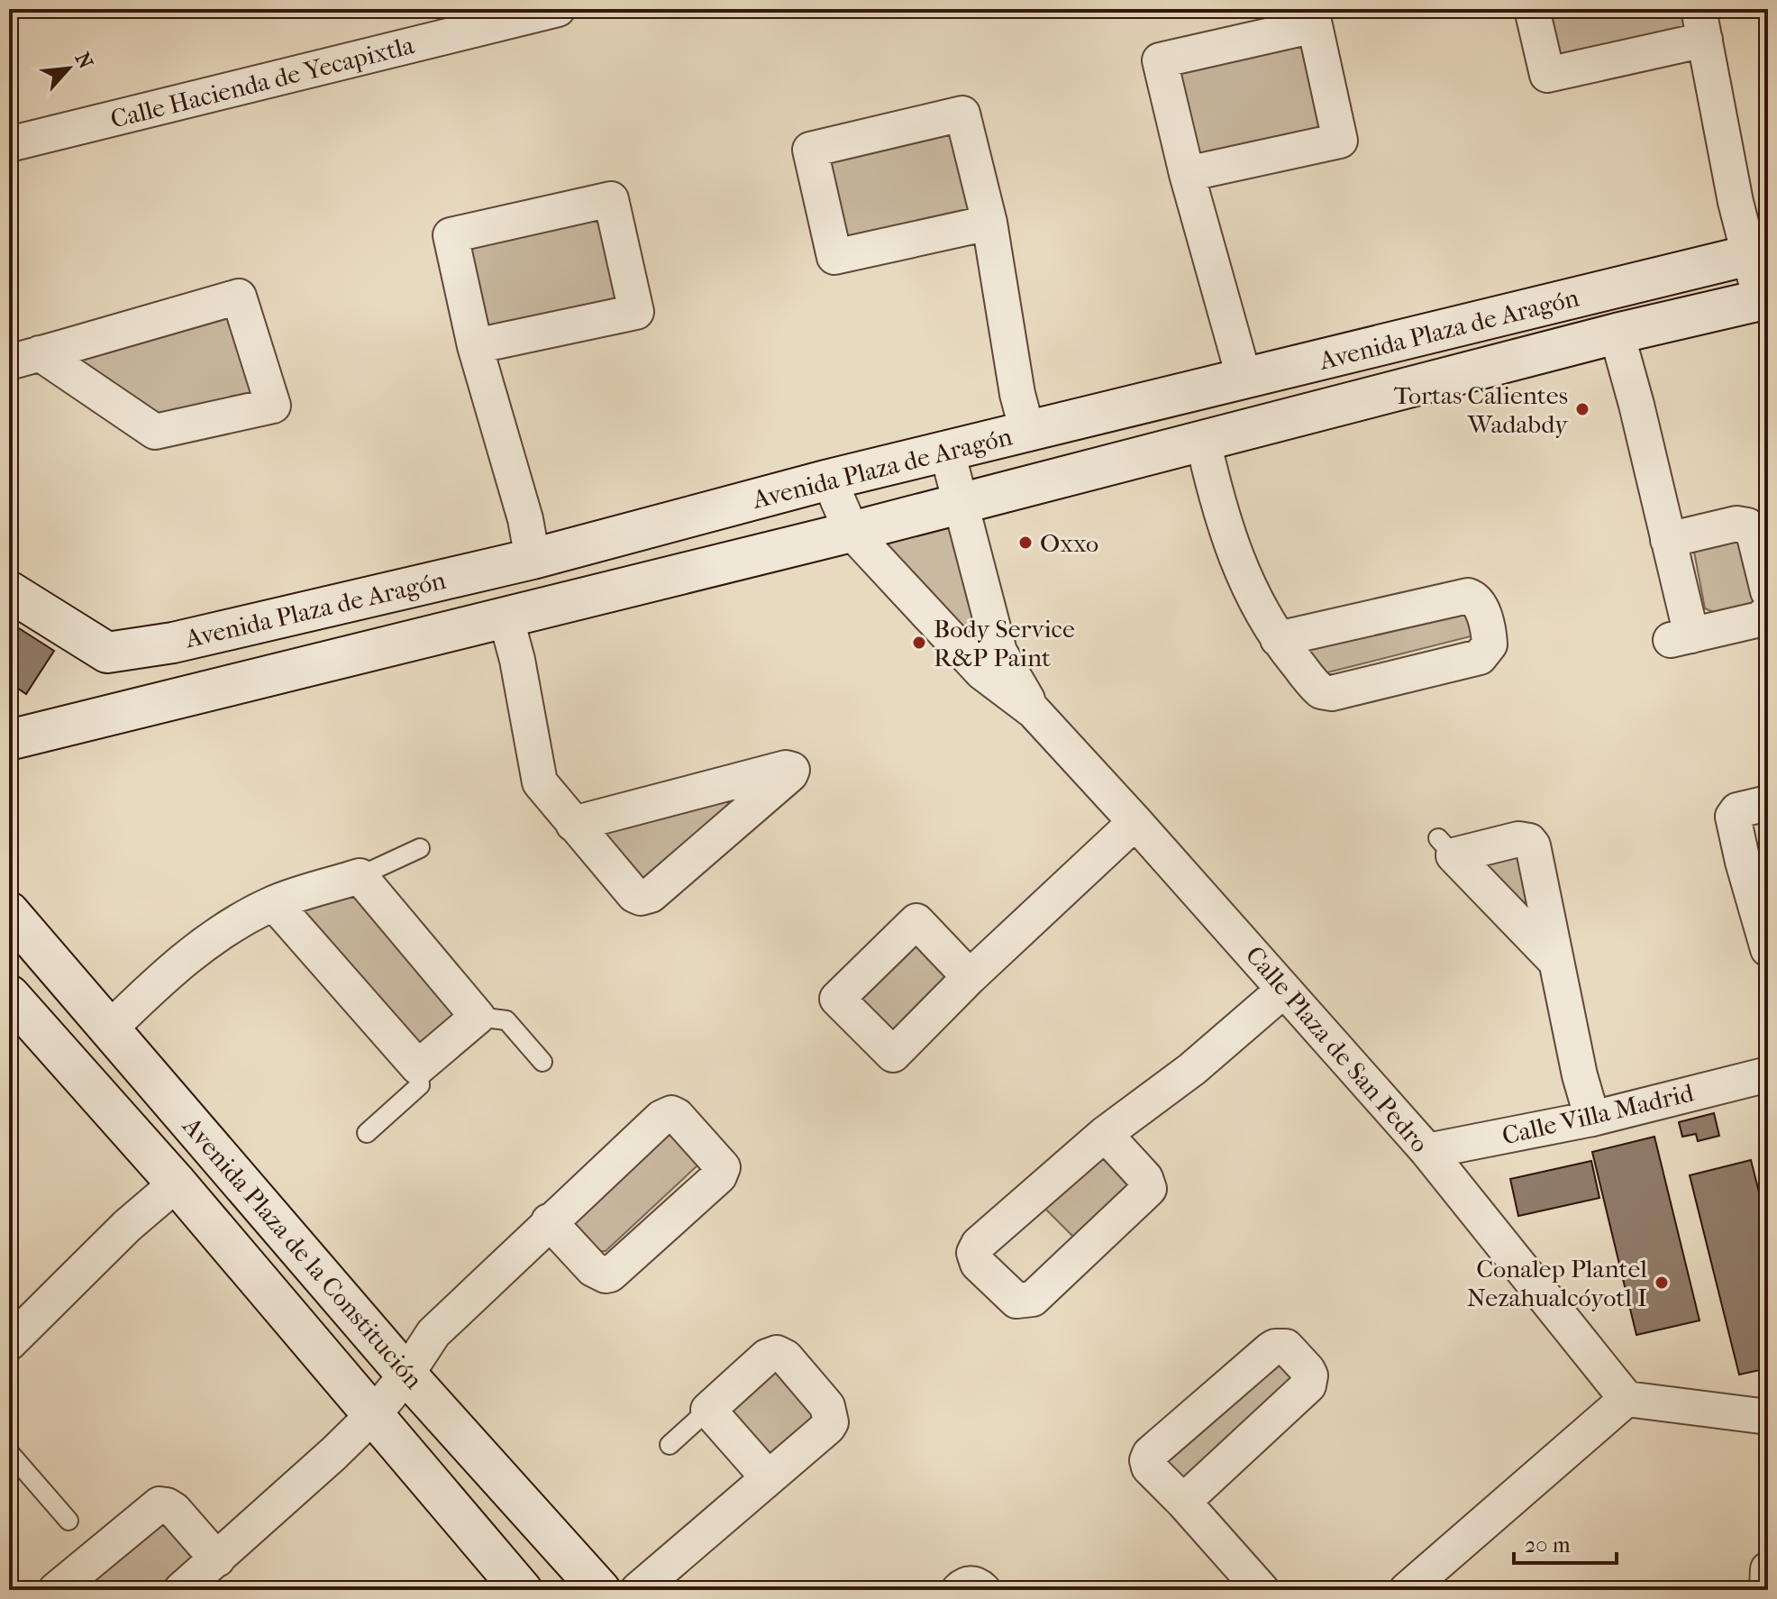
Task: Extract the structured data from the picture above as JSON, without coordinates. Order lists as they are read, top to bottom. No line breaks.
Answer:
{"streets":{"street":["Calle Hacienda de Yecapixtla","Avenida Plaza de Aragón","Calle Plaza de San Pedro","Calle Villa Madrid","Avenida Plaza de la Constitución"]},"crossings":[["Avenida Plaza de Aragón","Calle Plaza de San Pedro"],["Calle Plaza de San Pedro","Calle Villa Madrid"]],"places":["Tortas Calientes Wadabdy","Oxxo","Body Service R&P Paint","Conalep Plantel Nezahualcóyotl I"],"scale_bar":"20 m","north":"top right"}
